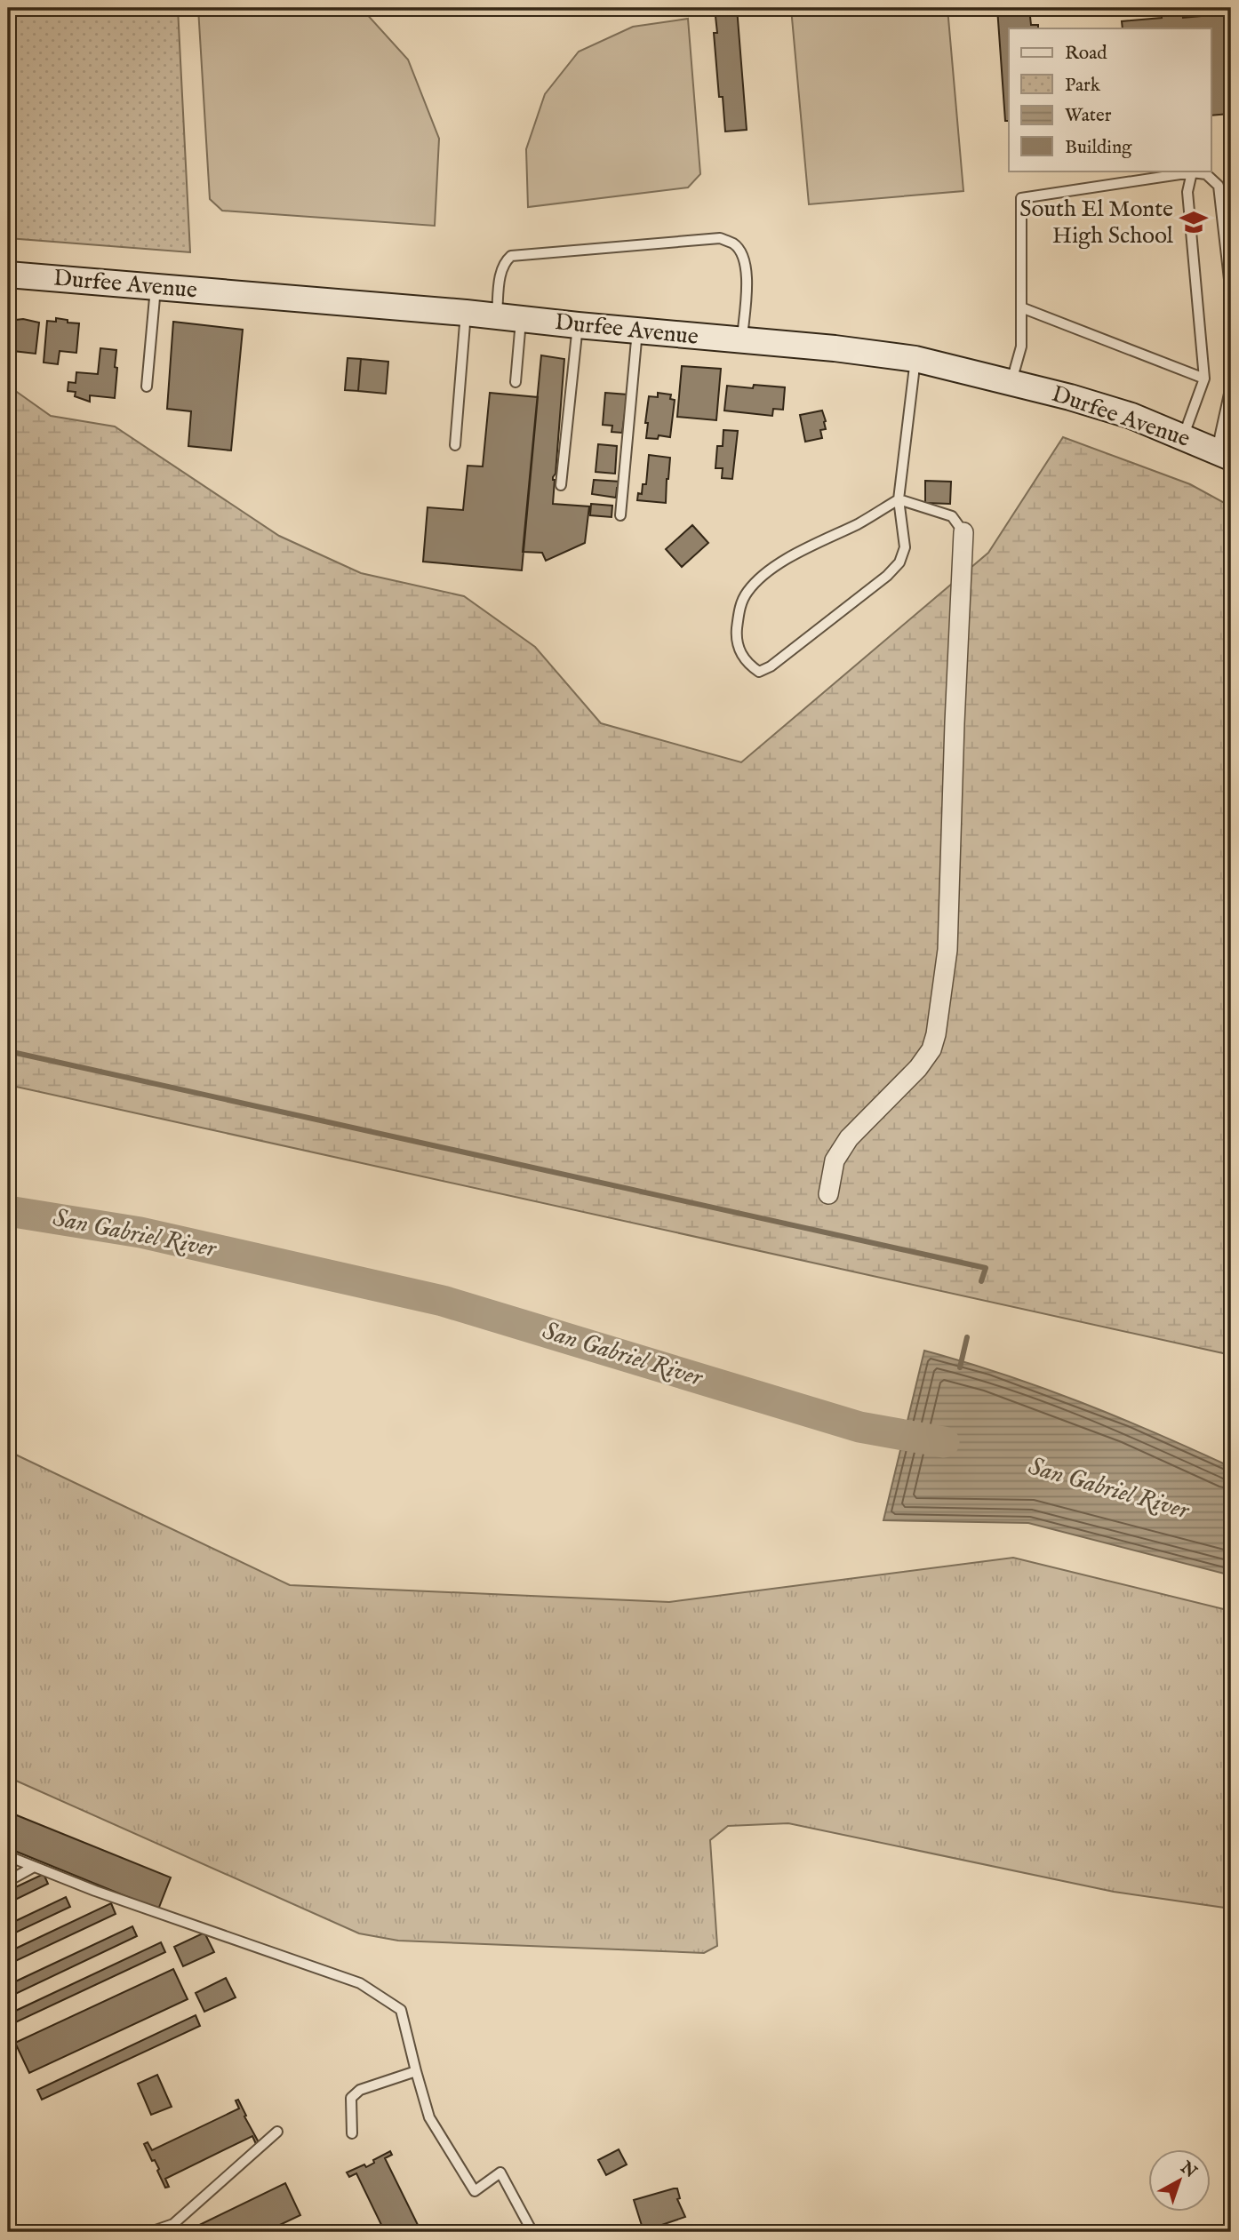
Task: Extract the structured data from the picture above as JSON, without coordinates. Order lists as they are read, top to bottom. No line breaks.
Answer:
{"streets":{"main road":["Durfee Avenue"]},"water":["San Gabriel River"],"places":{"school or university":["South El Monte High School"]},"legend":["Road","Park","Water","Building"],"north":"top right"}
